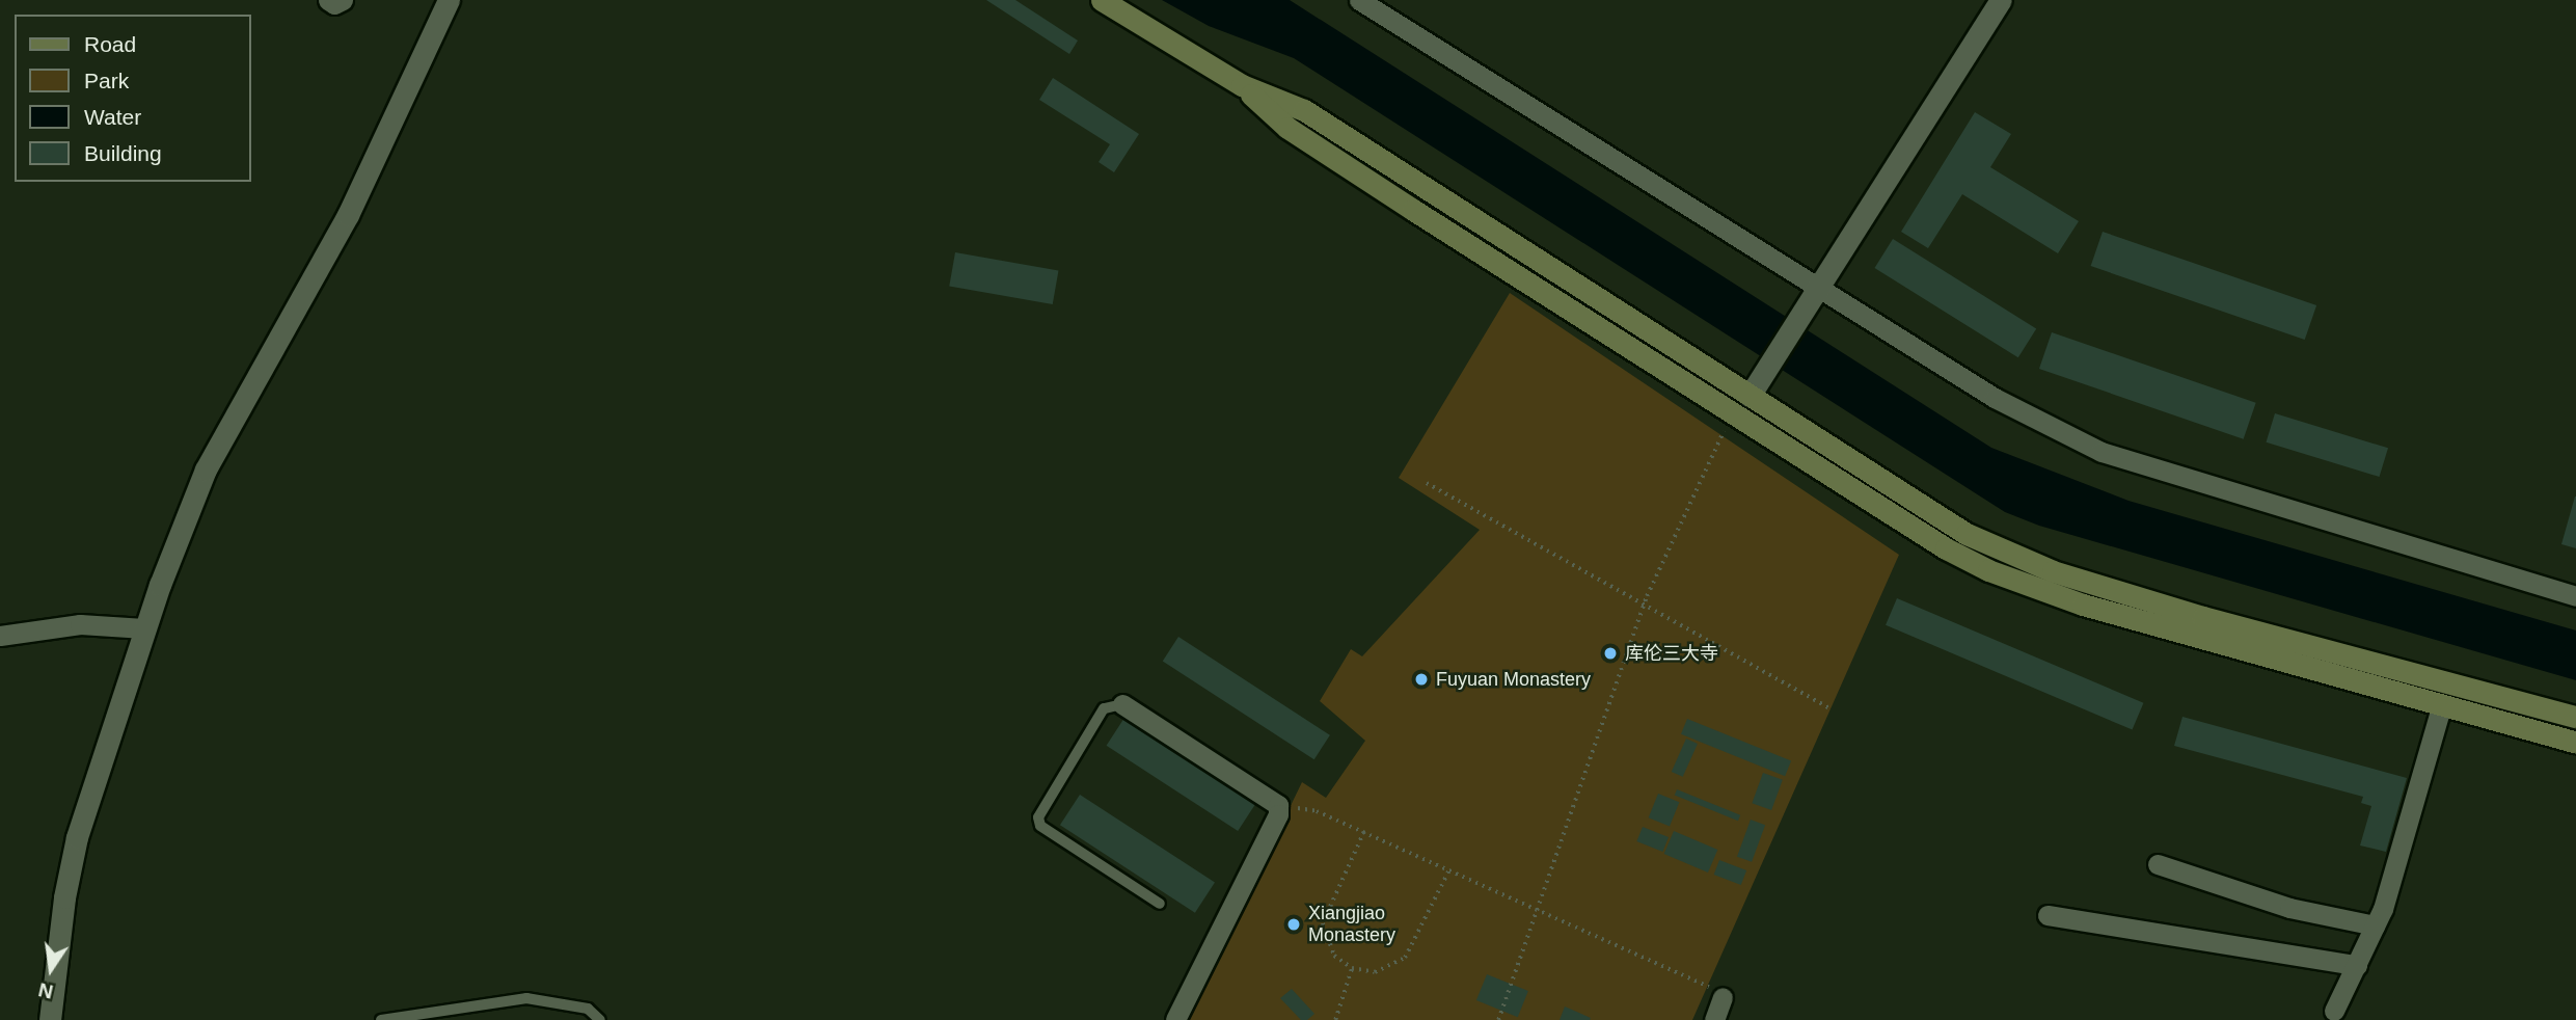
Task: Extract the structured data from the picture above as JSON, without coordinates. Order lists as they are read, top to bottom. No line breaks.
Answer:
{"places":["库伦三大寺","Fuyuan Monastery","Xiangjiao Monastery"],"legend":["Road","Park","Water","Building"],"north":"bottom"}
